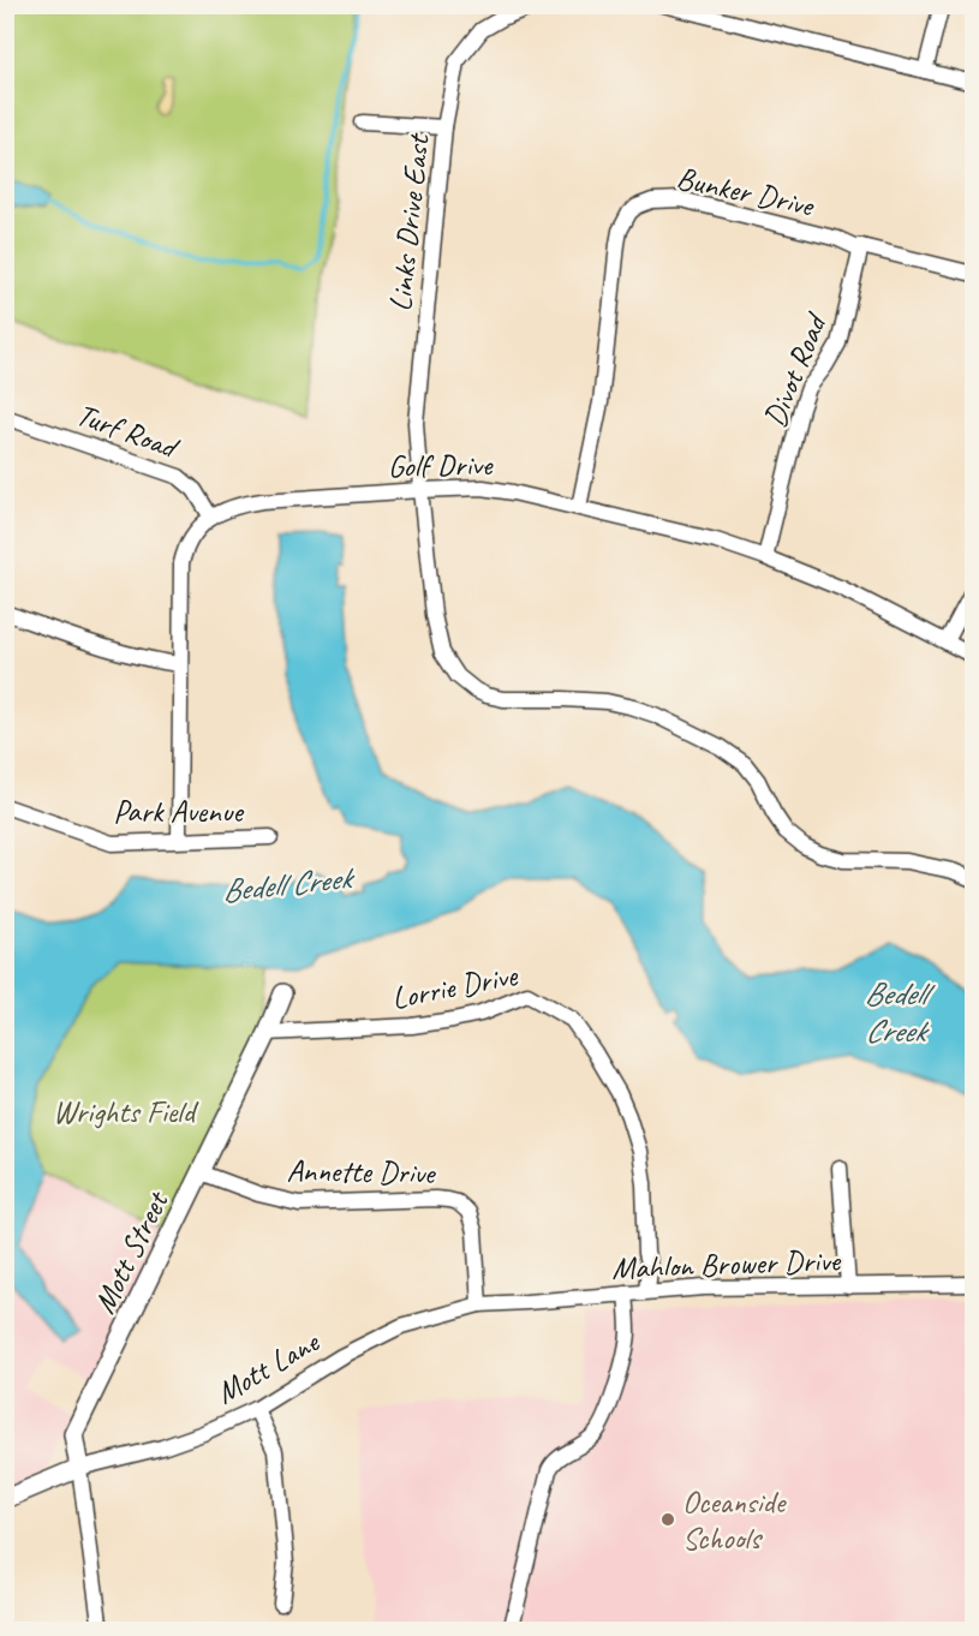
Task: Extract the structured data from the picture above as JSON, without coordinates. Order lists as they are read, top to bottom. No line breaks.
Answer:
{"streets":{"street":["Bunker Drive","Links Drive East","Divot Road","Turf Road","Golf Drive","Park Avenue","Lorrie Drive","Annette Drive","Mott Street","Mahlon Brower Drive","Mott Lane"]},"crossings":[["Bunker Drive","Divot Road"],["Bunker Drive","Golf Drive"],["Links Drive East","Golf Drive"],["Divot Road","Golf Drive"],["Turf Road","Golf Drive"],["Golf Drive","Park Avenue"],["Lorrie Drive","Mott Street"],["Lorrie Drive","Mahlon Brower Drive"],["Annette Drive","Mott Street"],["Annette Drive","Mahlon Brower Drive"],["Annette Drive","Mott Lane"],["Mott Street","Mott Lane"],["Mahlon Brower Drive","Mott Lane"]],"water":["Bedell Creek"],"parks":["Wrights Field"],"places":["Oceanside Schools"]}
